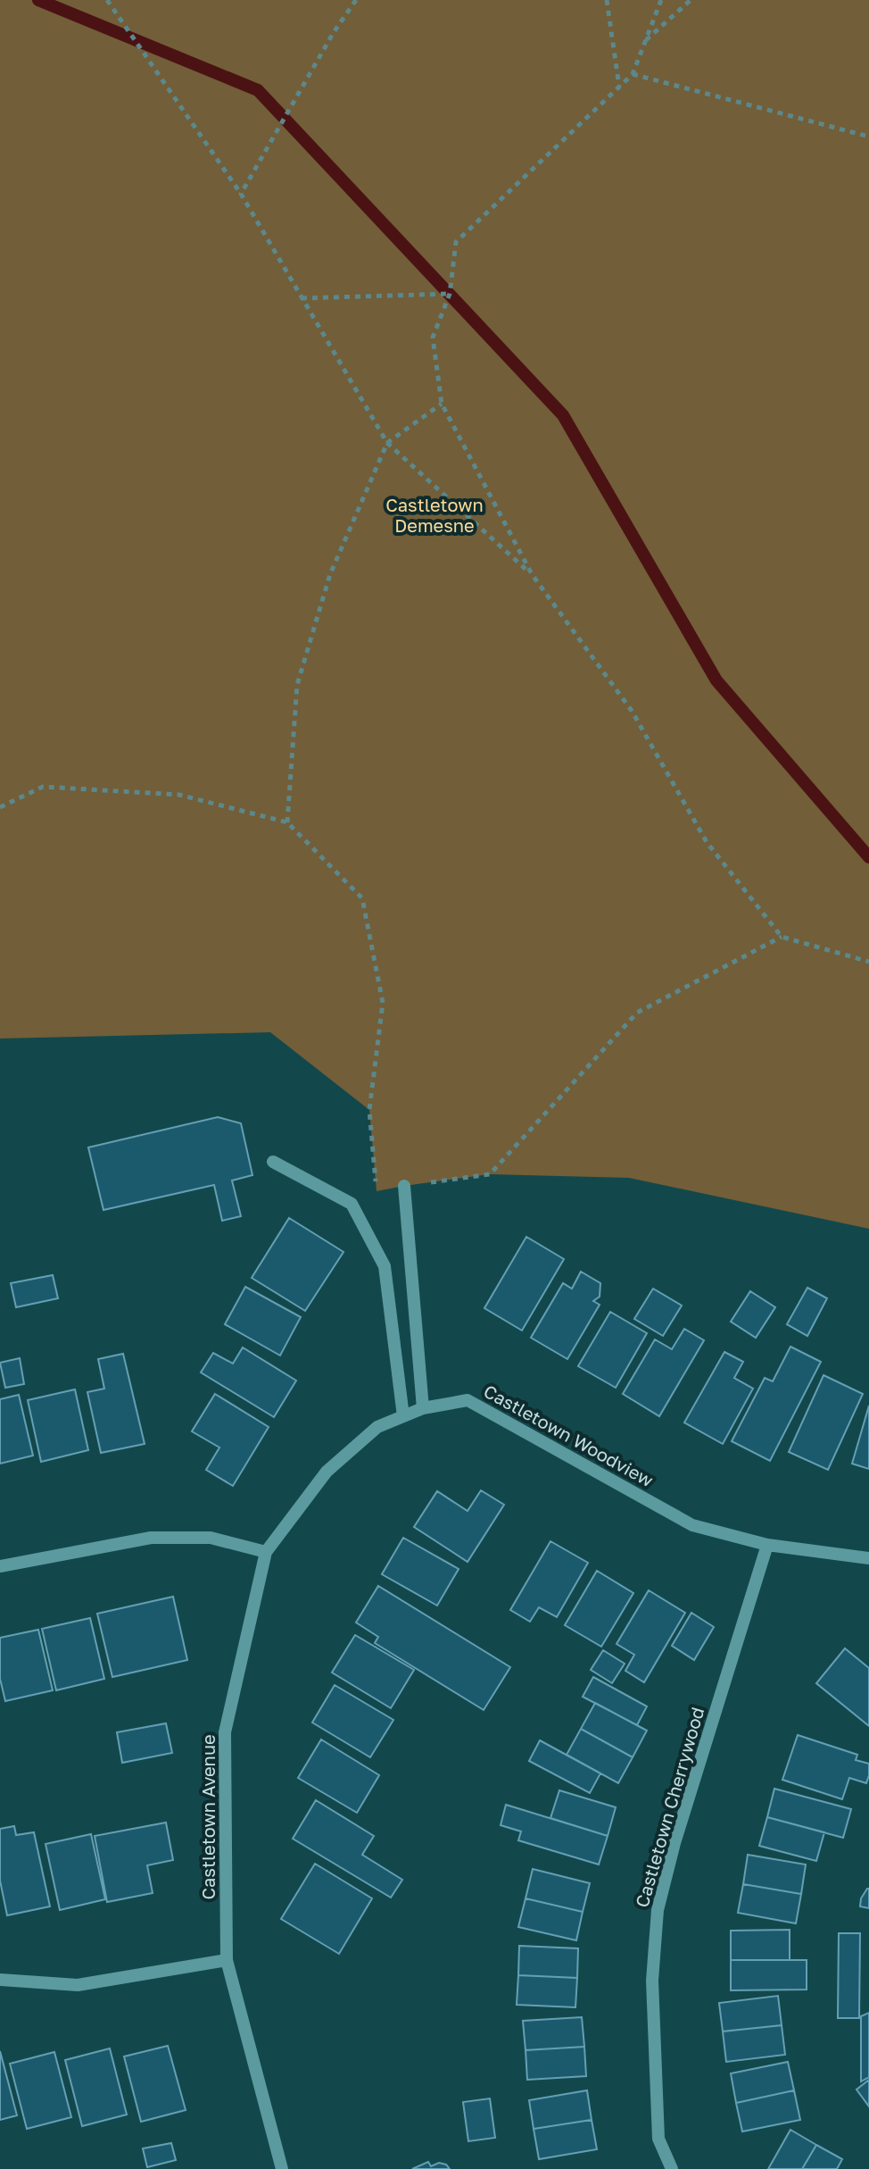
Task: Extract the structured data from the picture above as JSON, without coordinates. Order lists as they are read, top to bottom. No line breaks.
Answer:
{"streets":{"street":["Castletown Woodview","Castletown Cherrywood","Castletown Avenue"]},"crossings":[["Castletown Woodview","Castletown Cherrywood"],["Castletown Woodview","Castletown Avenue"]],"parks":["Castletown Demesne"]}
